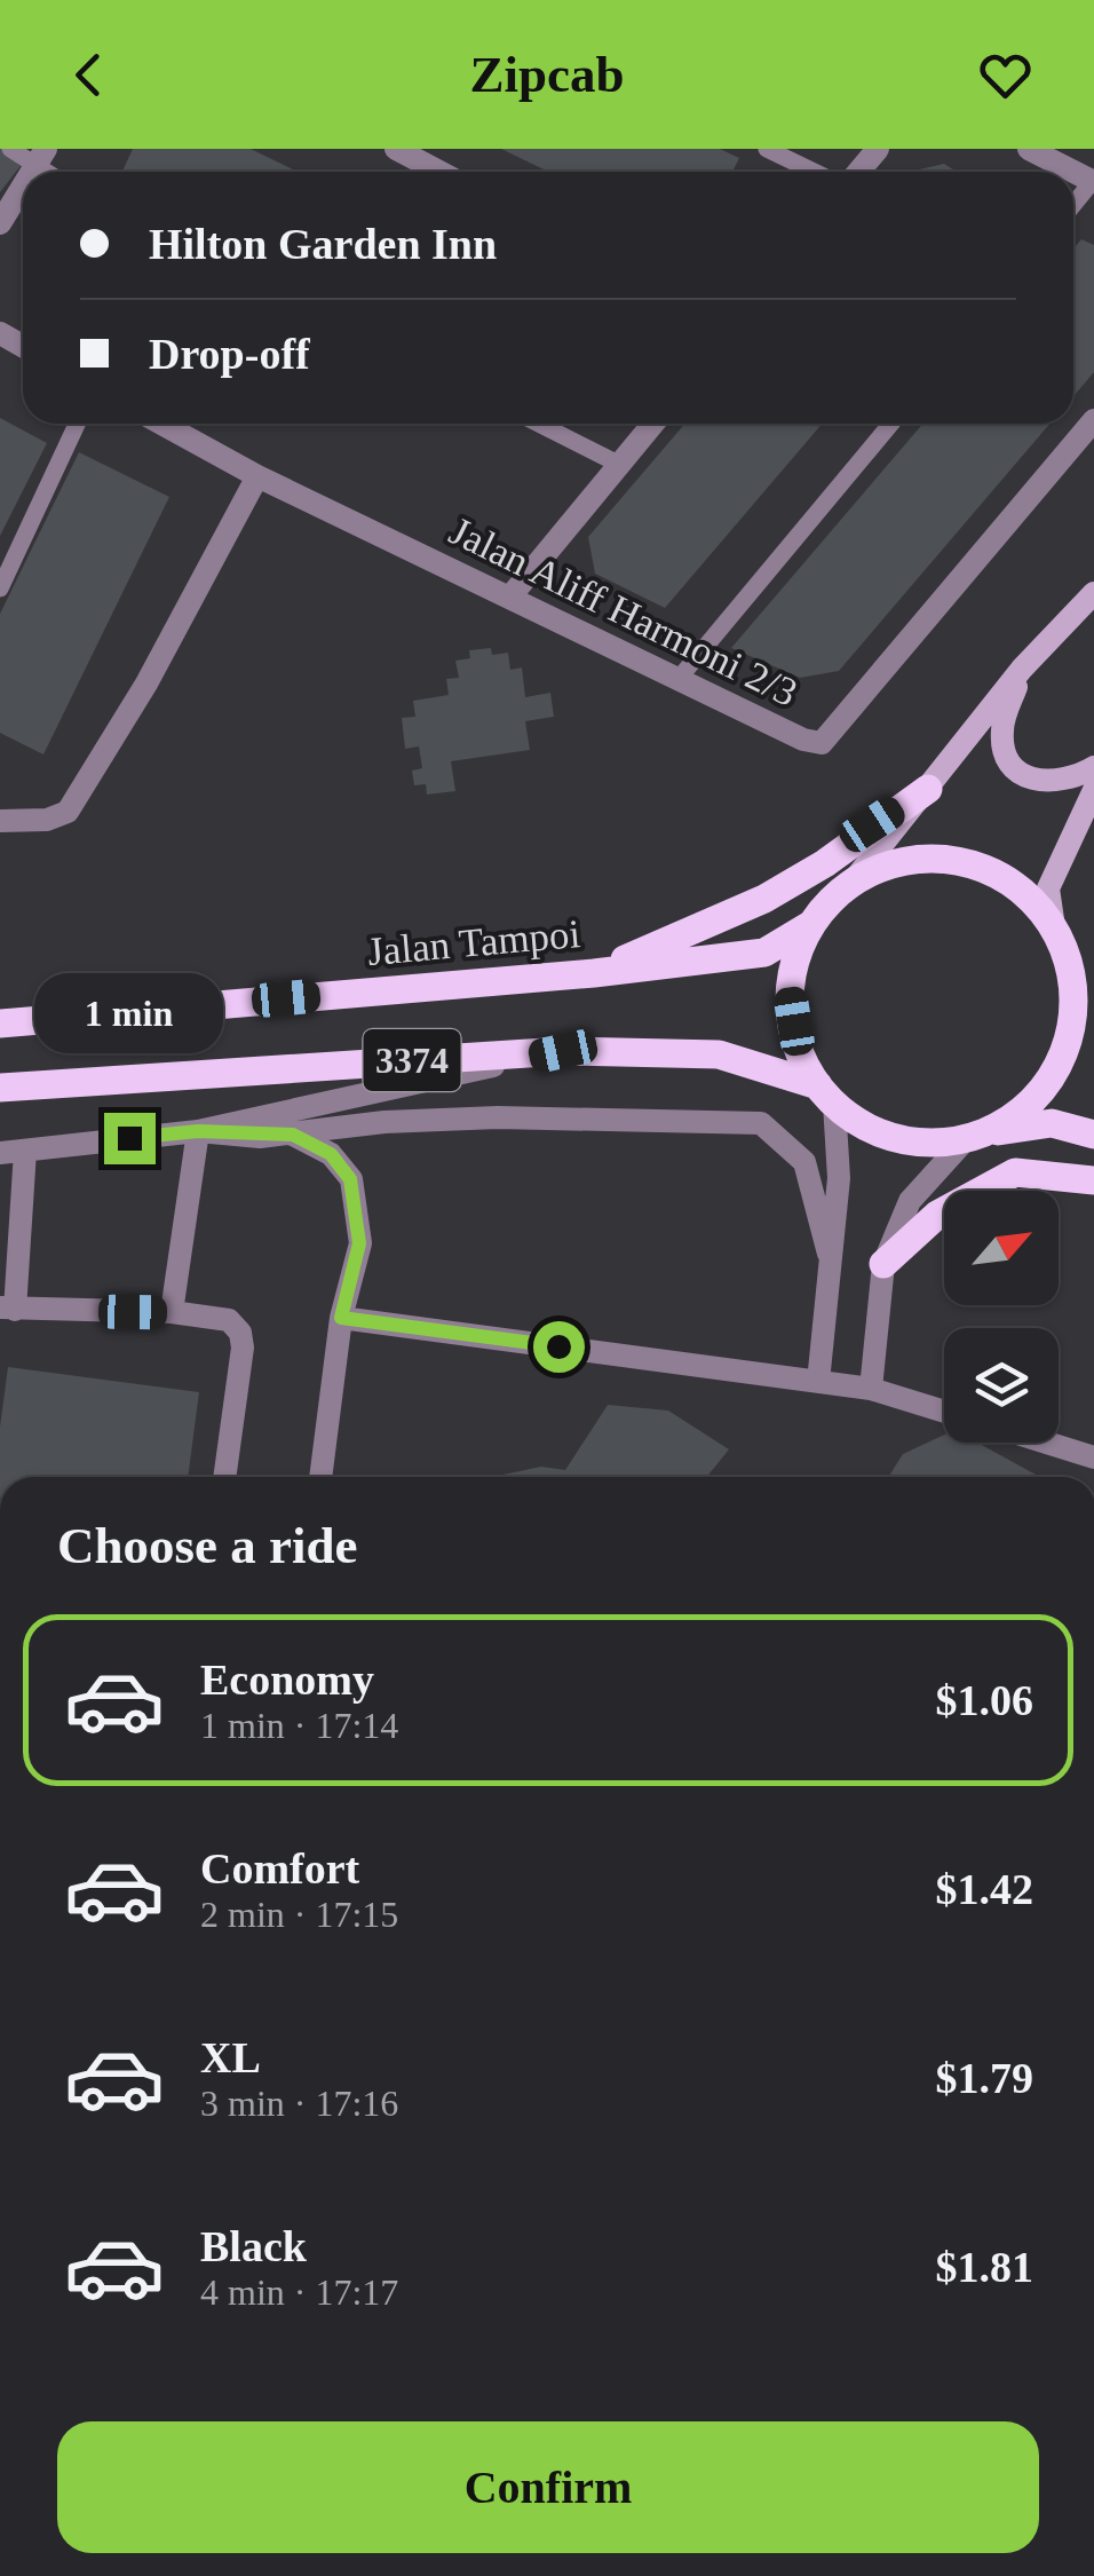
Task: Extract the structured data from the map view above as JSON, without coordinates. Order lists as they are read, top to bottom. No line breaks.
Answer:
{"streets":{"main road":["Jalan Tampoi","3374"],"street":["Jalan Aliff Harmoni 2/3"]},"crossings":[["Jalan Tampoi","3374"]],"north":"top right","page":{"header":"Zipcab","banner":["Hilton Garden Inn","Drop-off"],"bubble":"1 min","heading":"Choose a ride","list":[{"name":"Economy","note":"1 min · 17:14","value":"$1.06"},{"name":"Comfort","note":"2 min · 17:15","value":"$1.42"},{"name":"XL","note":"3 min · 17:16","value":"$1.79"},{"name":"Black","note":"4 min · 17:17","value":"$1.81"}],"buttons":"Confirm"}}
